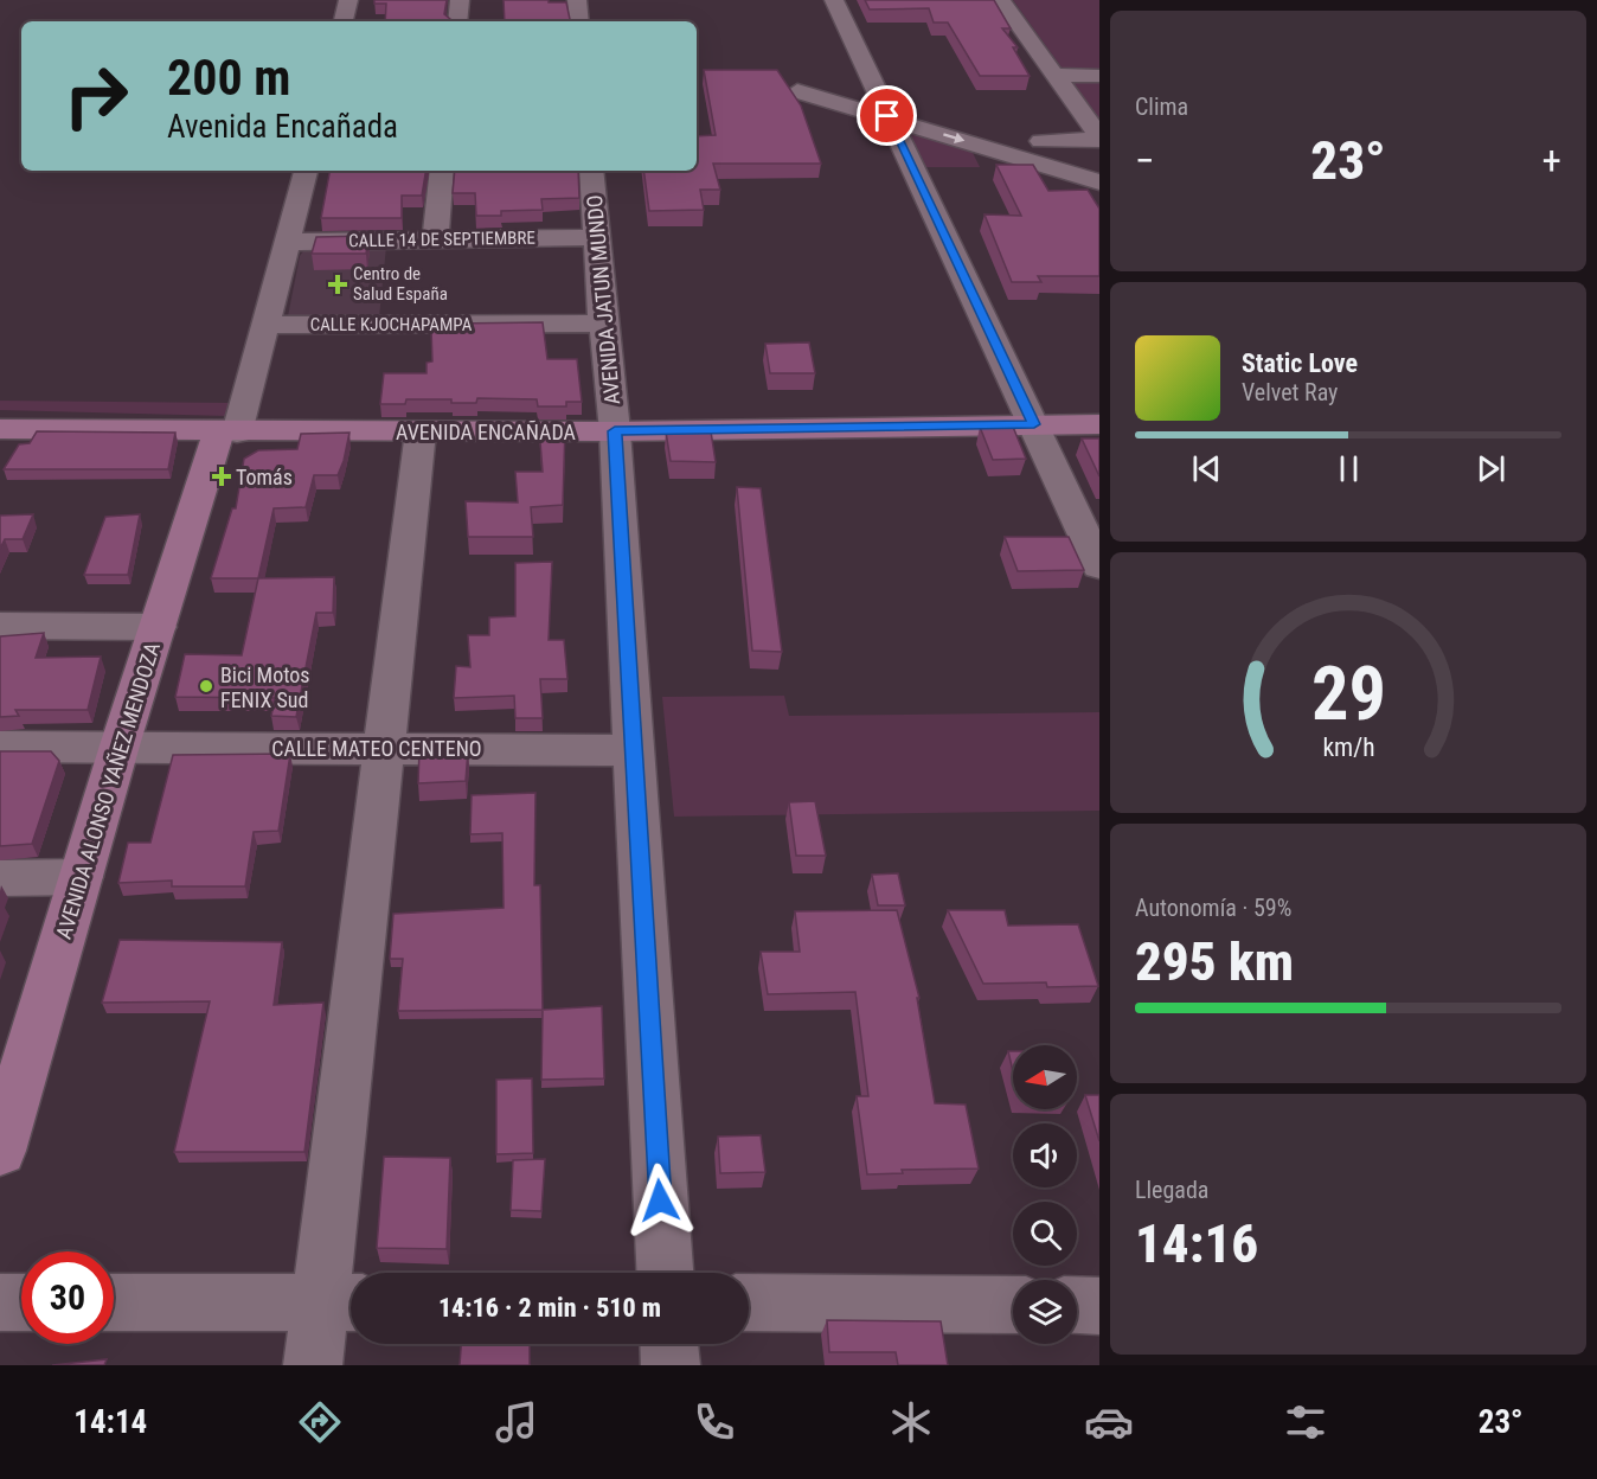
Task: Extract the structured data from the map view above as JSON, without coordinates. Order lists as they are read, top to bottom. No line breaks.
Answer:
{"streets":{"main road":["AVENIDA ENCAÑADA","AVENIDA ALONSO YAÑEZ MENDOZA"],"street":["CALLE 14 DE SEPTIEMBRE","AVENIDA JATUN MUNDO","CALLE KJOCHAPAMPA","CALLE MATEO CENTENO"]},"crossings":[["CALLE 14 DE SEPTIEMBRE","AVENIDA JATUN MUNDO"],["CALLE 14 DE SEPTIEMBRE","AVENIDA ALONSO YAÑEZ MENDOZA"],["AVENIDA JATUN MUNDO","CALLE KJOCHAPAMPA"],["AVENIDA JATUN MUNDO","AVENIDA ENCAÑADA"],["AVENIDA JATUN MUNDO","CALLE MATEO CENTENO"],["CALLE KJOCHAPAMPA","AVENIDA ALONSO YAÑEZ MENDOZA"],["AVENIDA ENCAÑADA","AVENIDA ALONSO YAÑEZ MENDOZA"],["CALLE MATEO CENTENO","AVENIDA ALONSO YAÑEZ MENDOZA"]],"places":{"health":["Centro de Salud España","Tomás"],"other":["Bici Motos FENIX Sud"]},"north":"left","page":{"tile":["Clima",["Autonomía · 59%","295 km"],["Llegada","14:16"]],"turn":["200 m","Avenida Encañada"],"heat":["−","23°","+"],"song":["Static Love","Velvet Ray"],"limit":"30","trip":"14:16 · 2 min · 510 m","tabs":["14:14","23°"],"gauge":["29","km/h"]}}
